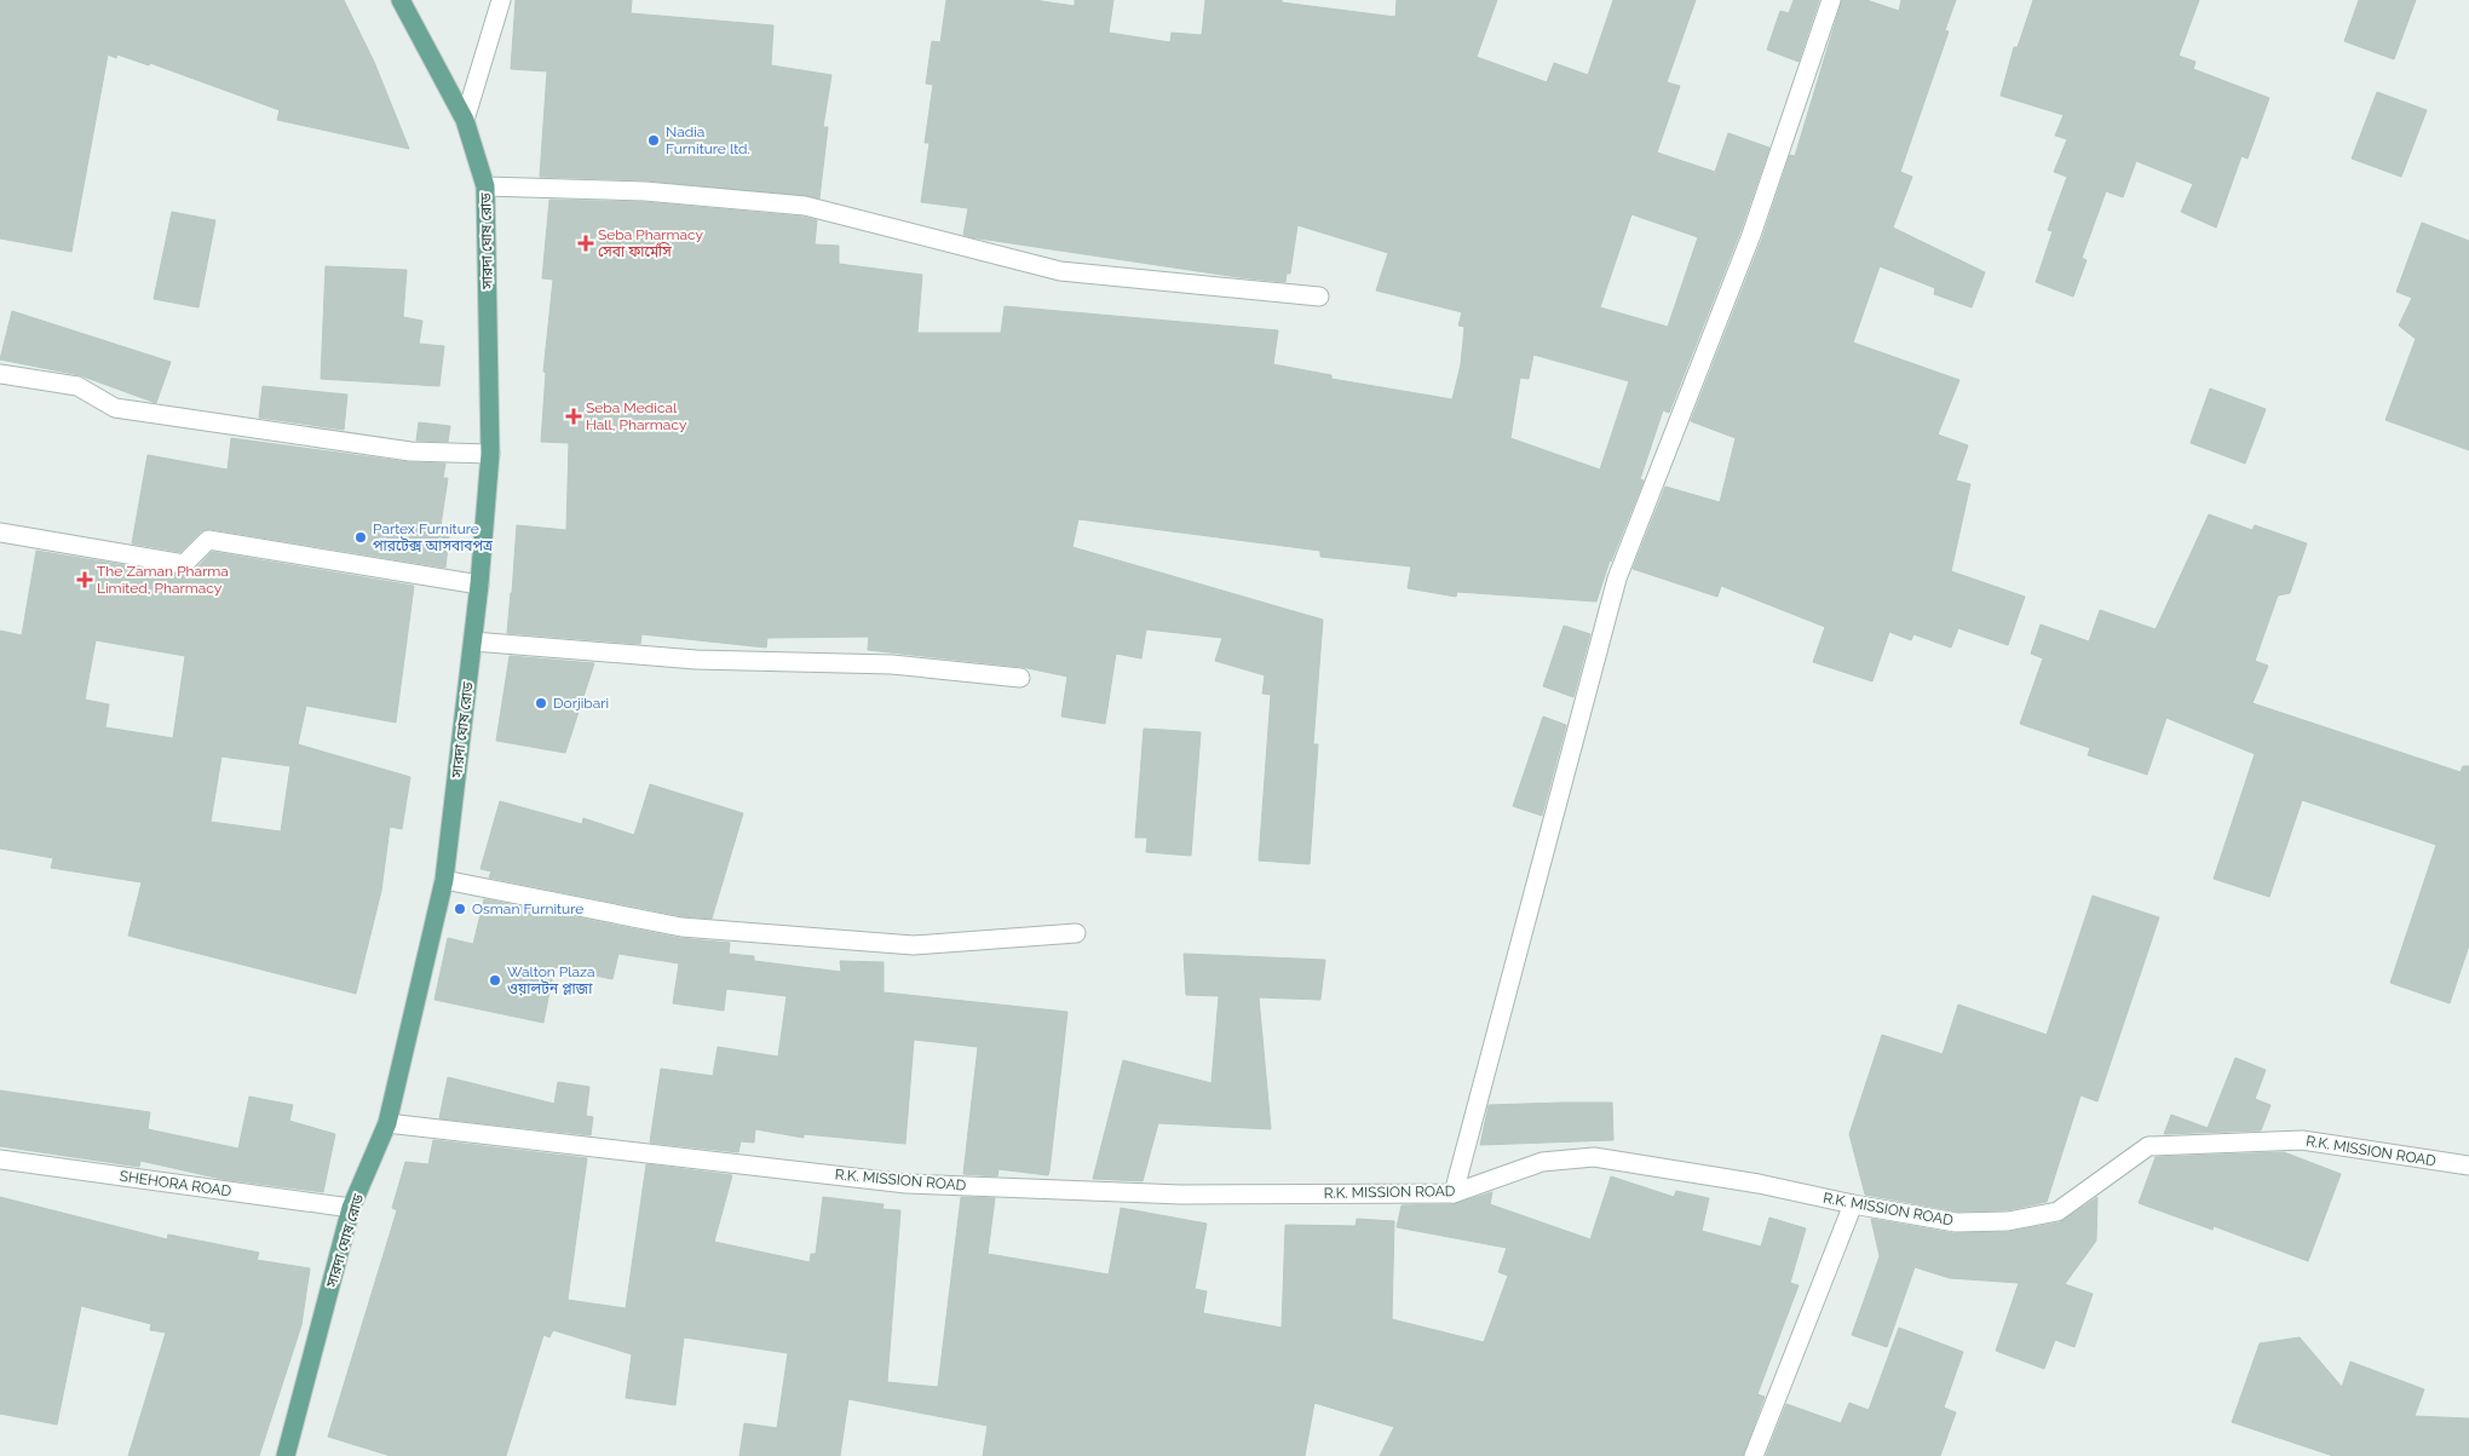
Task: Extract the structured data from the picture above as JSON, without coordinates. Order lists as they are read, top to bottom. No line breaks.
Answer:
{"streets":{"main road":["সারদা ঘোষ রোড"],"street":["R.K. MISSION ROAD","SHEHORA ROAD"]},"crossings":[["সারদা ঘোষ রোড","R.K. MISSION ROAD"],["সারদা ঘোষ রোড","SHEHORA ROAD"]],"places":{"other":["Nadia Furniture ltd.","Partex Furniture পারটেক্স আসবাবপত্র","Dorjibari","Osman Furniture","Walton Plaza ওয়ালটন প্লাজা"],"health":["Seba Pharmacy সেবা ফার্মেসি","Seba Medical Hall, Pharmacy","The Zaman Pharma Limited, Pharmacy"]}}
